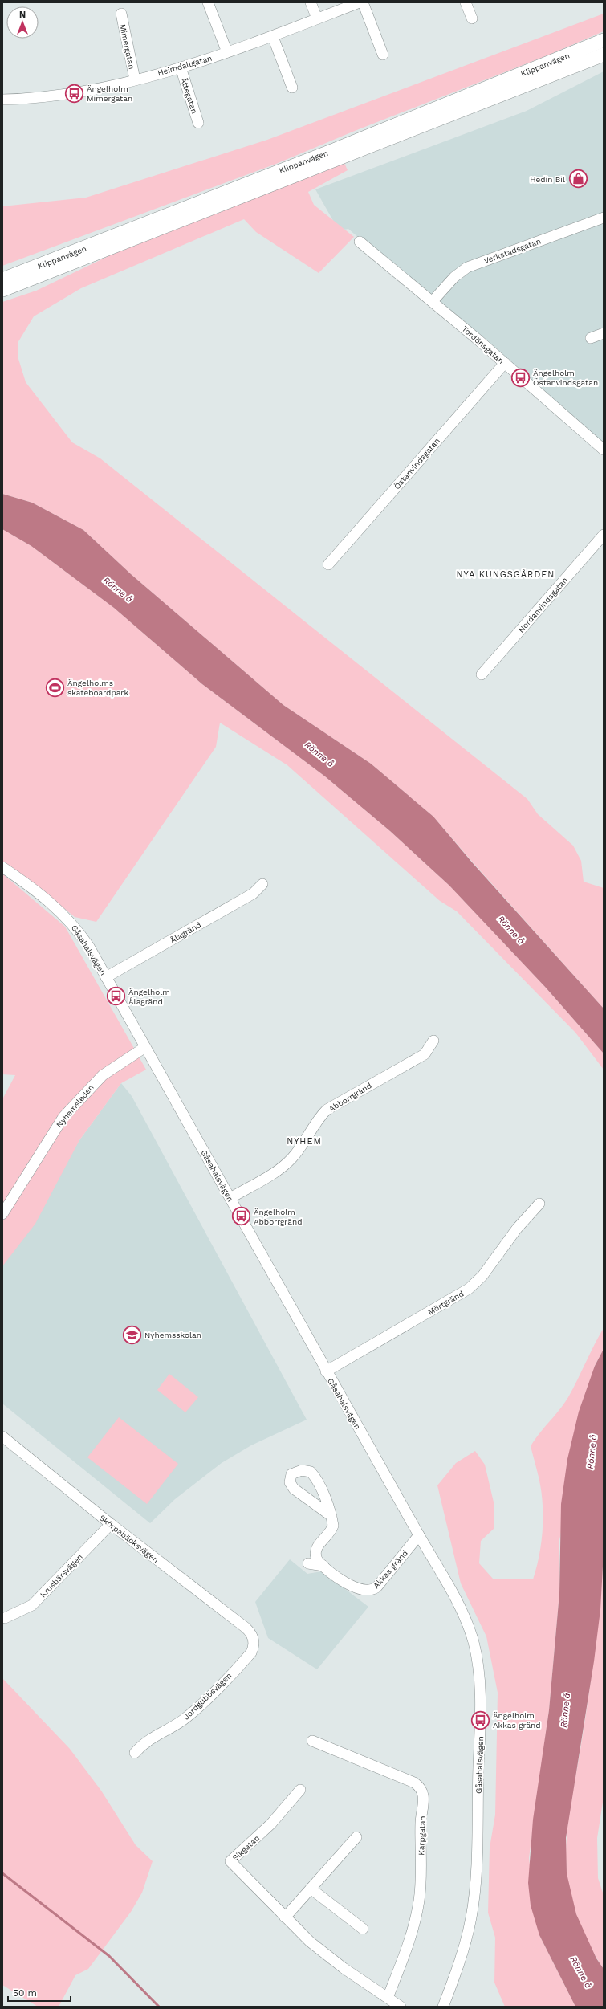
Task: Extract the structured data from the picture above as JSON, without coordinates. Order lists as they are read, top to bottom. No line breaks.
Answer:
{"streets":{"main road":["Klippanvägen"],"street":["Mimergatan","Heimdallgatan","Ättegatan","Verkstadsgatan","Tordönsgatan","Östanvindsgatan","Nordanvindsgatan","Ålagränd","Gåsahalsvägen","Abborrgränd","Nyhemsleden","Mörtgränd","Skörpabäcksvägen","Akkas gränd","Krusbärsvägen","Jordgubbsvägen","Karpgatan","Sikgatan"]},"crossings":[["Mimergatan","Heimdallgatan"],["Heimdallgatan","Ättegatan"],["Verkstadsgatan","Tordönsgatan"],["Tordönsgatan","Östanvindsgatan"],["Ålagränd","Gåsahalsvägen"],["Gåsahalsvägen","Abborrgränd"],["Gåsahalsvägen","Nyhemsleden"],["Gåsahalsvägen","Mörtgränd"],["Gåsahalsvägen","Akkas gränd"],["Skörpabäcksvägen","Krusbärsvägen"],["Skörpabäcksvägen","Jordgubbsvägen"],["Karpgatan","Sikgatan"]],"districts":["NYA KUNGSGÅRDEN","NYHEM"],"water":["Rönne å"],"places":{"bus stop":["Ängelholm Mimergatan","Ängelholm Östanvindsgatan","Ängelholm Ålagränd","Ängelholm Abborrgränd","Ängelholm Akkas gränd"],"shop":["Hedin Bil"],"sports":["Ängelholms skateboardpark"],"school or university":["Nyhemsskolan"]},"scale_bar":"50 m","north":"top"}
